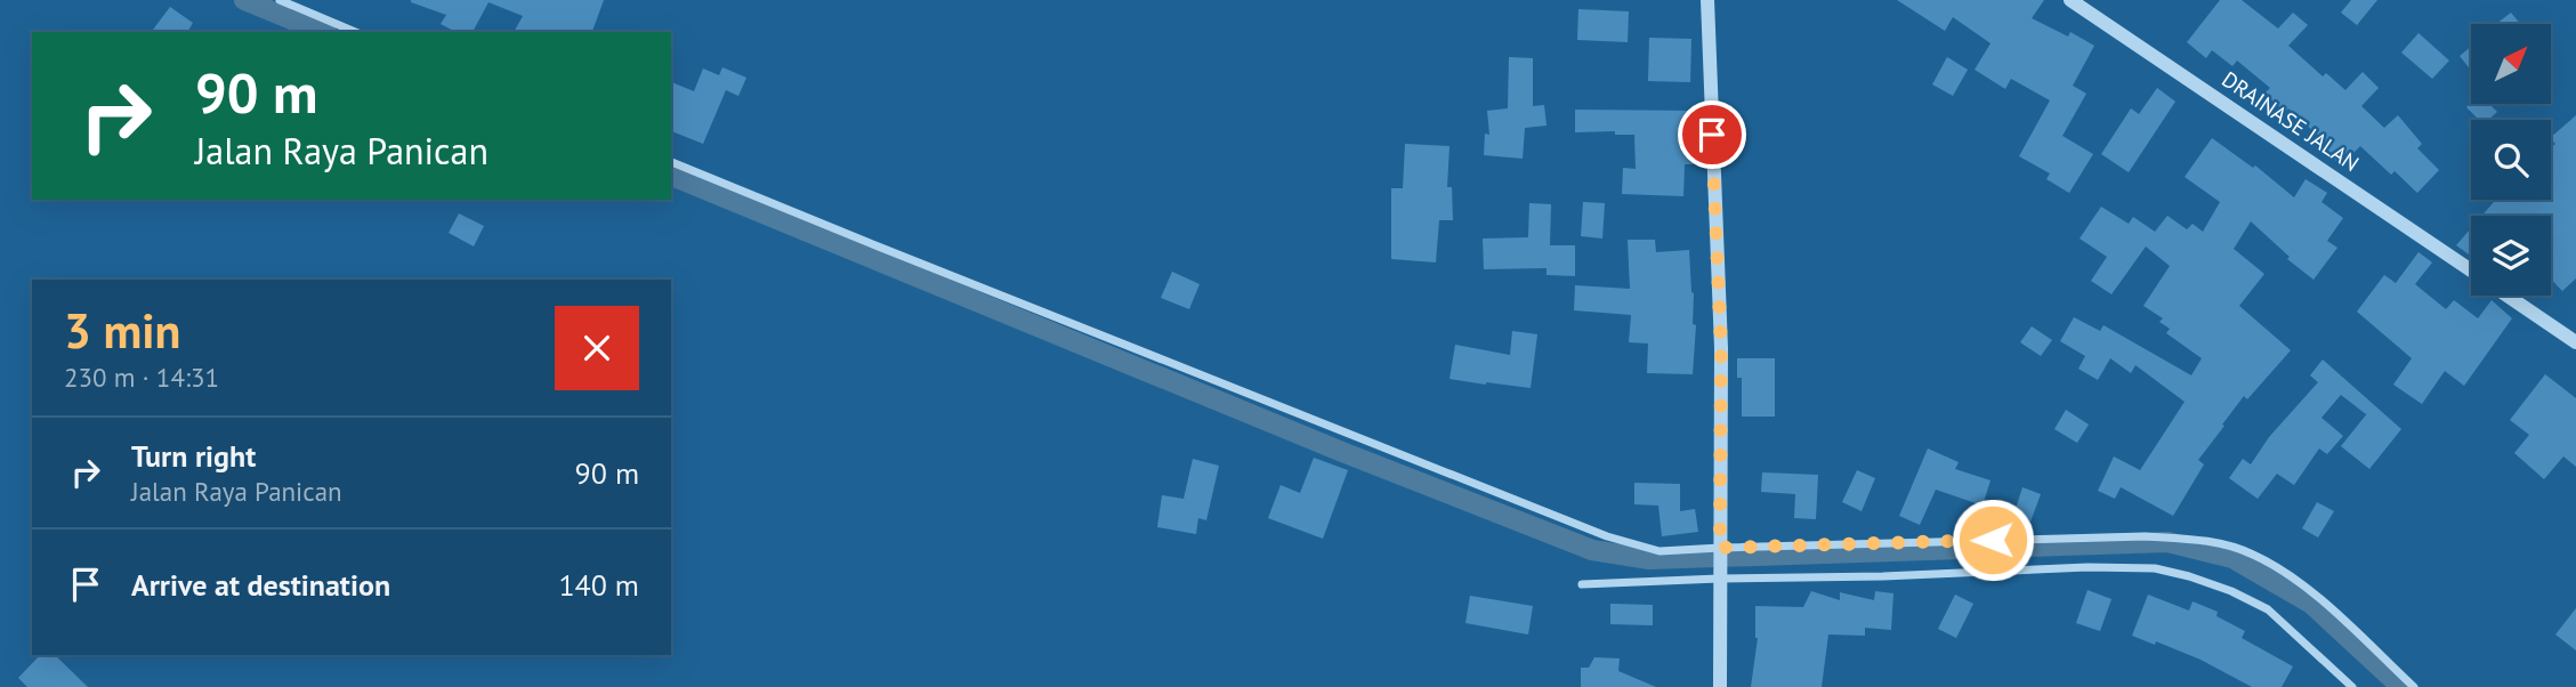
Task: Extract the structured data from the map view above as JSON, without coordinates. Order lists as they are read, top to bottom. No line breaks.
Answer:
{"streets":{"street":["DRAINASE JALAN"]},"north":"top right","page":{"turn":["90 m","Jalan Raya Panican"],"heading":["3 min","230 m · 14:31"],"list":[{"name":"Turn right","note":"Jalan Raya Panican","value":"90 m"},{"name":"Arrive at destination","value":"140 m"}]}}
